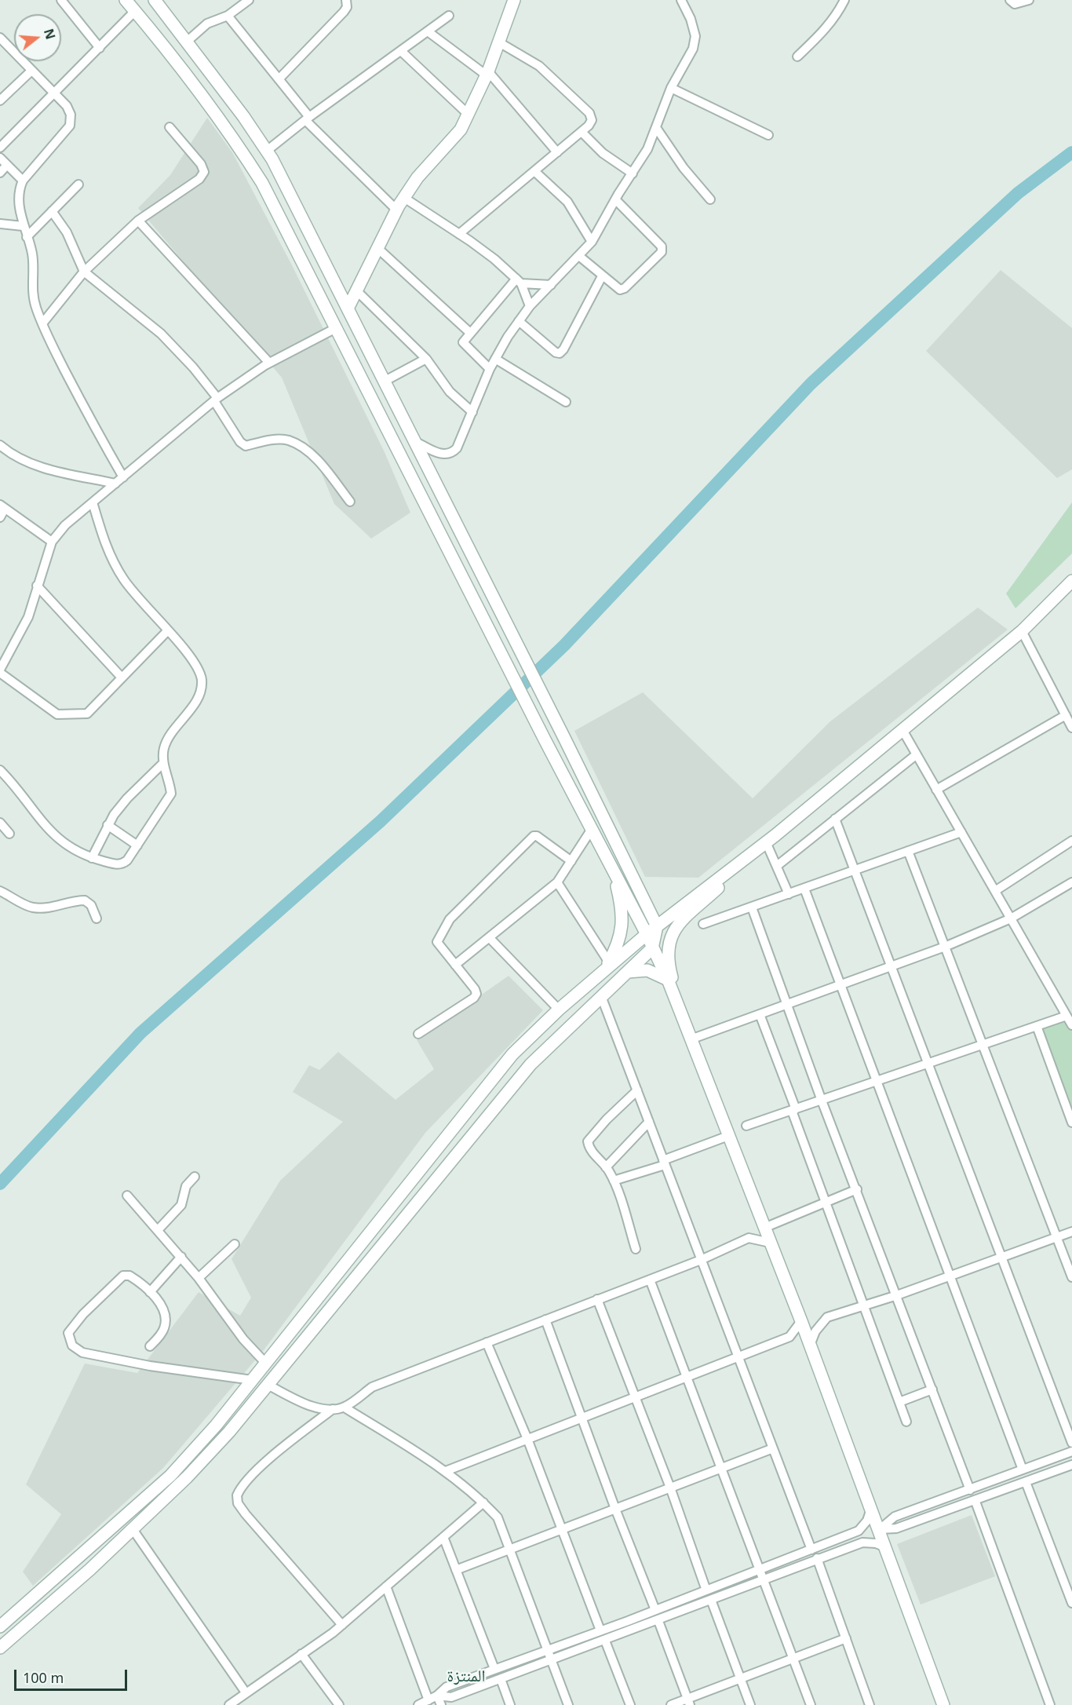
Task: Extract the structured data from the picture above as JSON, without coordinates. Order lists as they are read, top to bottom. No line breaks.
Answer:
{"districts":["المنتزة"],"scale_bar":"100 m","north":"right"}
